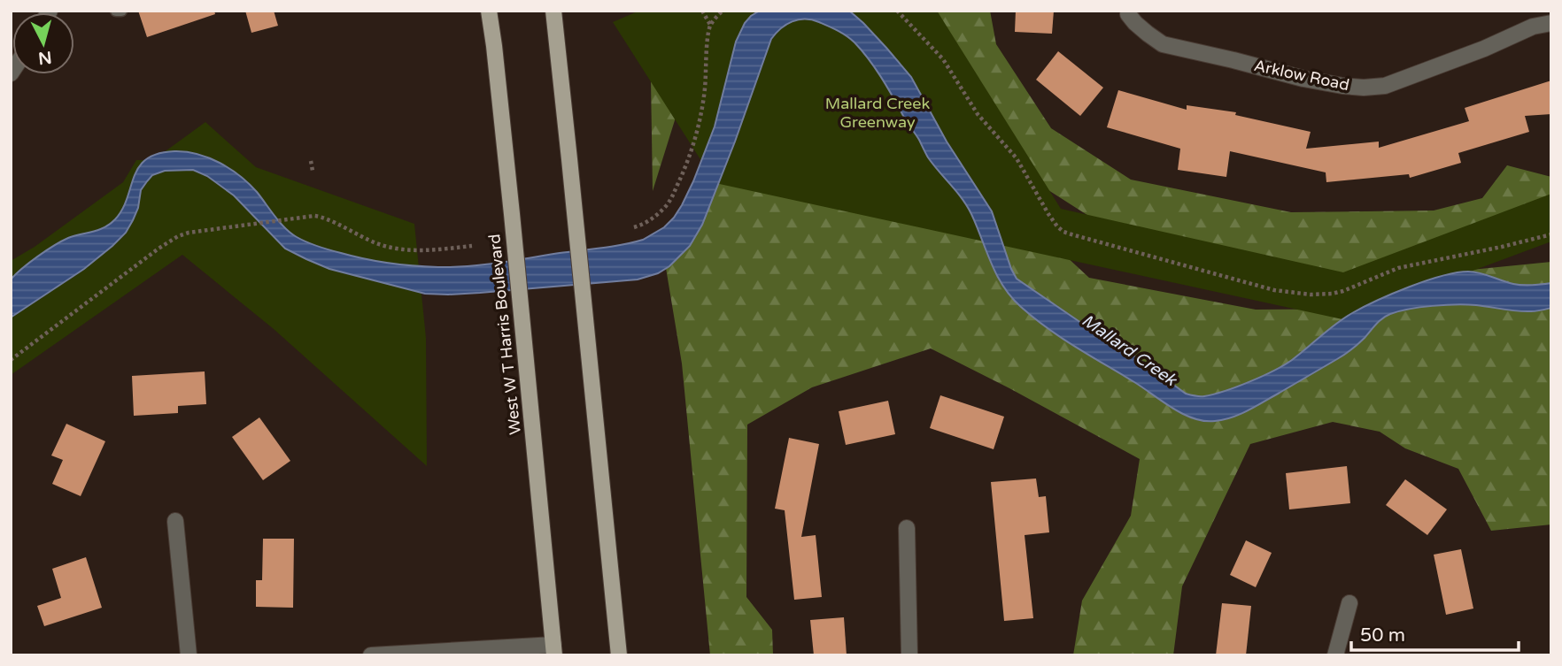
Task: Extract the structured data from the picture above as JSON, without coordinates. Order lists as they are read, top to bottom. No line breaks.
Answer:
{"streets":{"main road":["West W T Harris Boulevard"],"street":["Arklow Road"]},"water":["Mallard Creek"],"parks":["Mallard Creek Greenway"],"scale_bar":"50 m","north":"bottom"}
